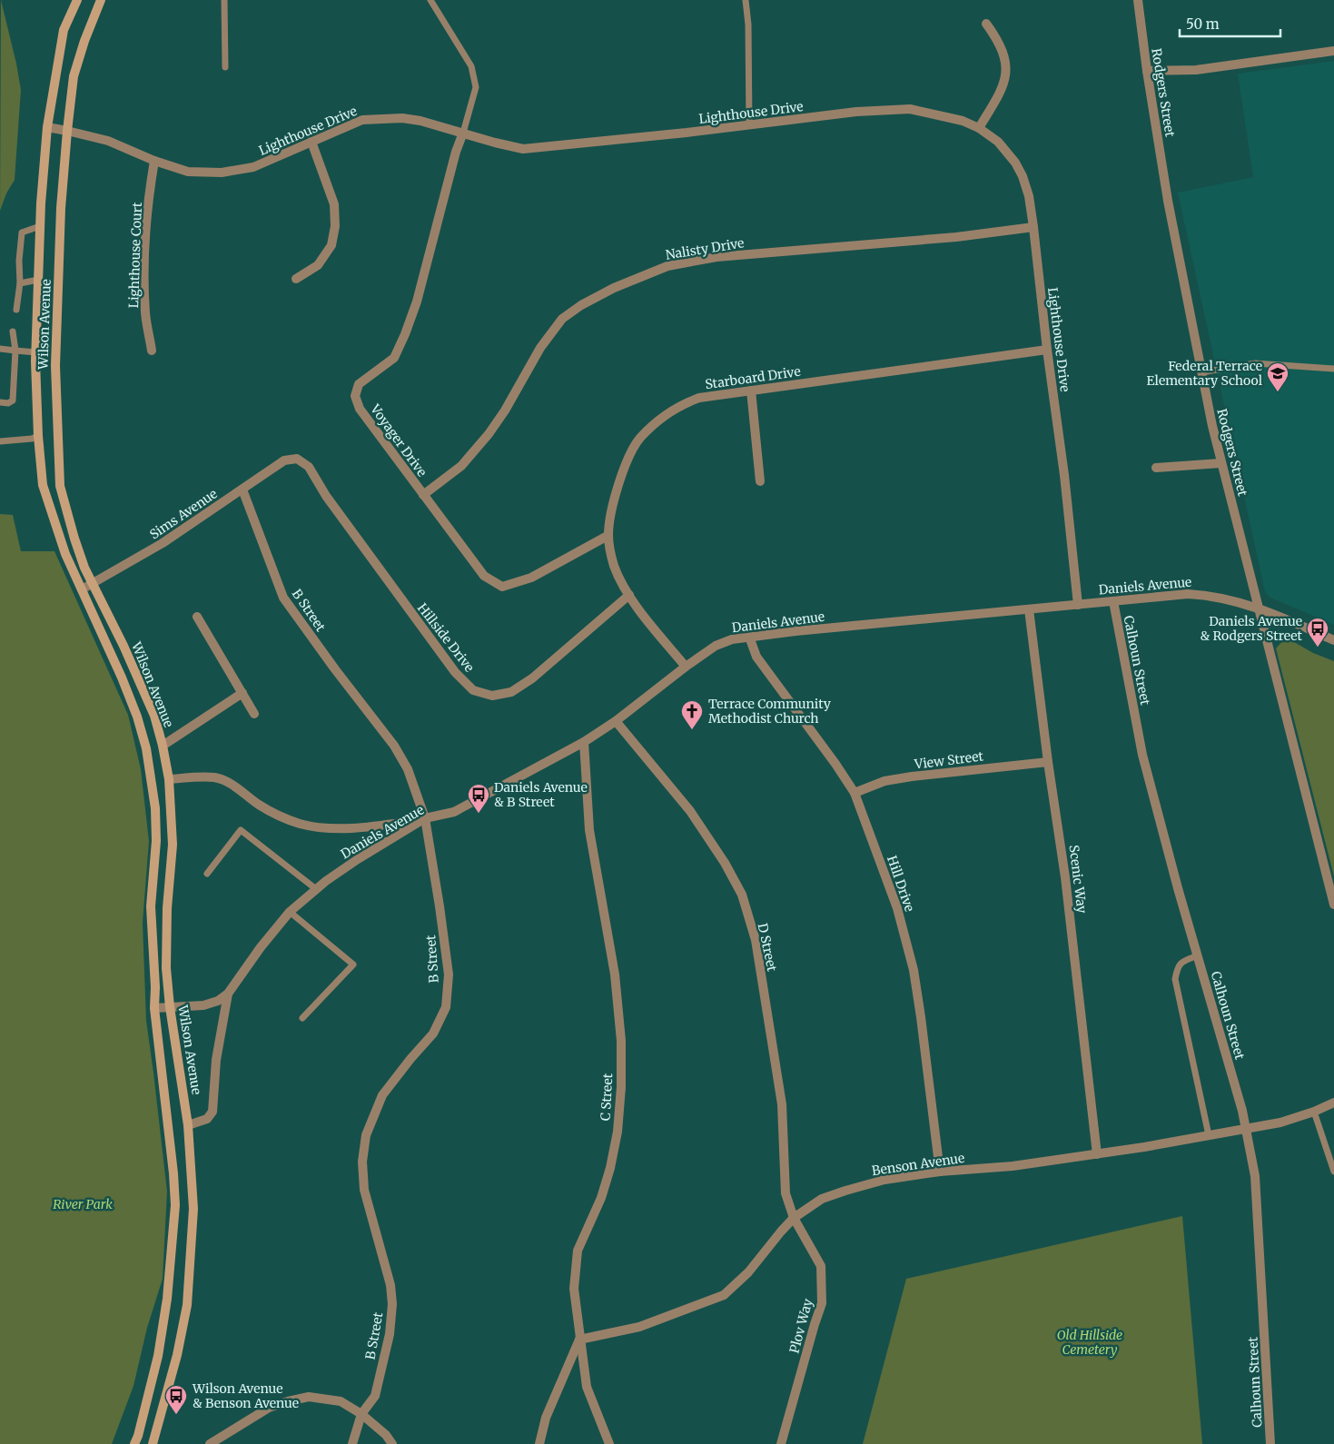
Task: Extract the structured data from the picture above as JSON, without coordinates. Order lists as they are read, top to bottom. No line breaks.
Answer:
{"streets":{"main road":["Wilson Avenue"],"street":["Rodgers Street","Lighthouse Drive","Nalisty Drive","Lighthouse Court","Starboard Drive","Voyager Drive","Sims Avenue","Daniels Avenue","B Street","Hillside Drive","Calhoun Street","View Street","Scenic Way","Hill Drive","D Street","C Street","Benson Avenue","Plov Way"]},"crossings":[["Rodgers Street","Daniels Avenue"],["Lighthouse Drive","Nalisty Drive"],["Lighthouse Drive","Lighthouse Court"],["Lighthouse Drive","Wilson Avenue"],["Lighthouse Drive","Starboard Drive"],["Lighthouse Drive","Voyager Drive"],["Lighthouse Drive","Daniels Avenue"],["Nalisty Drive","Voyager Drive"],["Wilson Avenue","Sims Avenue"],["Wilson Avenue","Daniels Avenue"],["Starboard Drive","Voyager Drive"],["Starboard Drive","Hillside Drive"],["Sims Avenue","B Street"],["Sims Avenue","Hillside Drive"],["Daniels Avenue","B Street"],["Daniels Avenue","Calhoun Street"],["Daniels Avenue","Scenic Way"],["Daniels Avenue","Hill Drive"],["Daniels Avenue","D Street"],["Daniels Avenue","C Street"],["Calhoun Street","Benson Avenue"],["View Street","Scenic Way"],["View Street","Hill Drive"],["Scenic Way","Benson Avenue"],["Hill Drive","Benson Avenue"],["D Street","Benson Avenue"],["D Street","Plov Way"],["C Street","Benson Avenue"],["Benson Avenue","Plov Way"]],"parks":["River Park","Old Hillside Cemetery"],"places":{"school or university":["Federal Terrace Elementary School"],"bus stop":["Daniels Avenue & Rodgers Street","Daniels Avenue & B Street","Wilson Avenue & Benson Avenue"],"church":["Terrace Community Methodist Church"]},"scale_bar":"50 m"}
